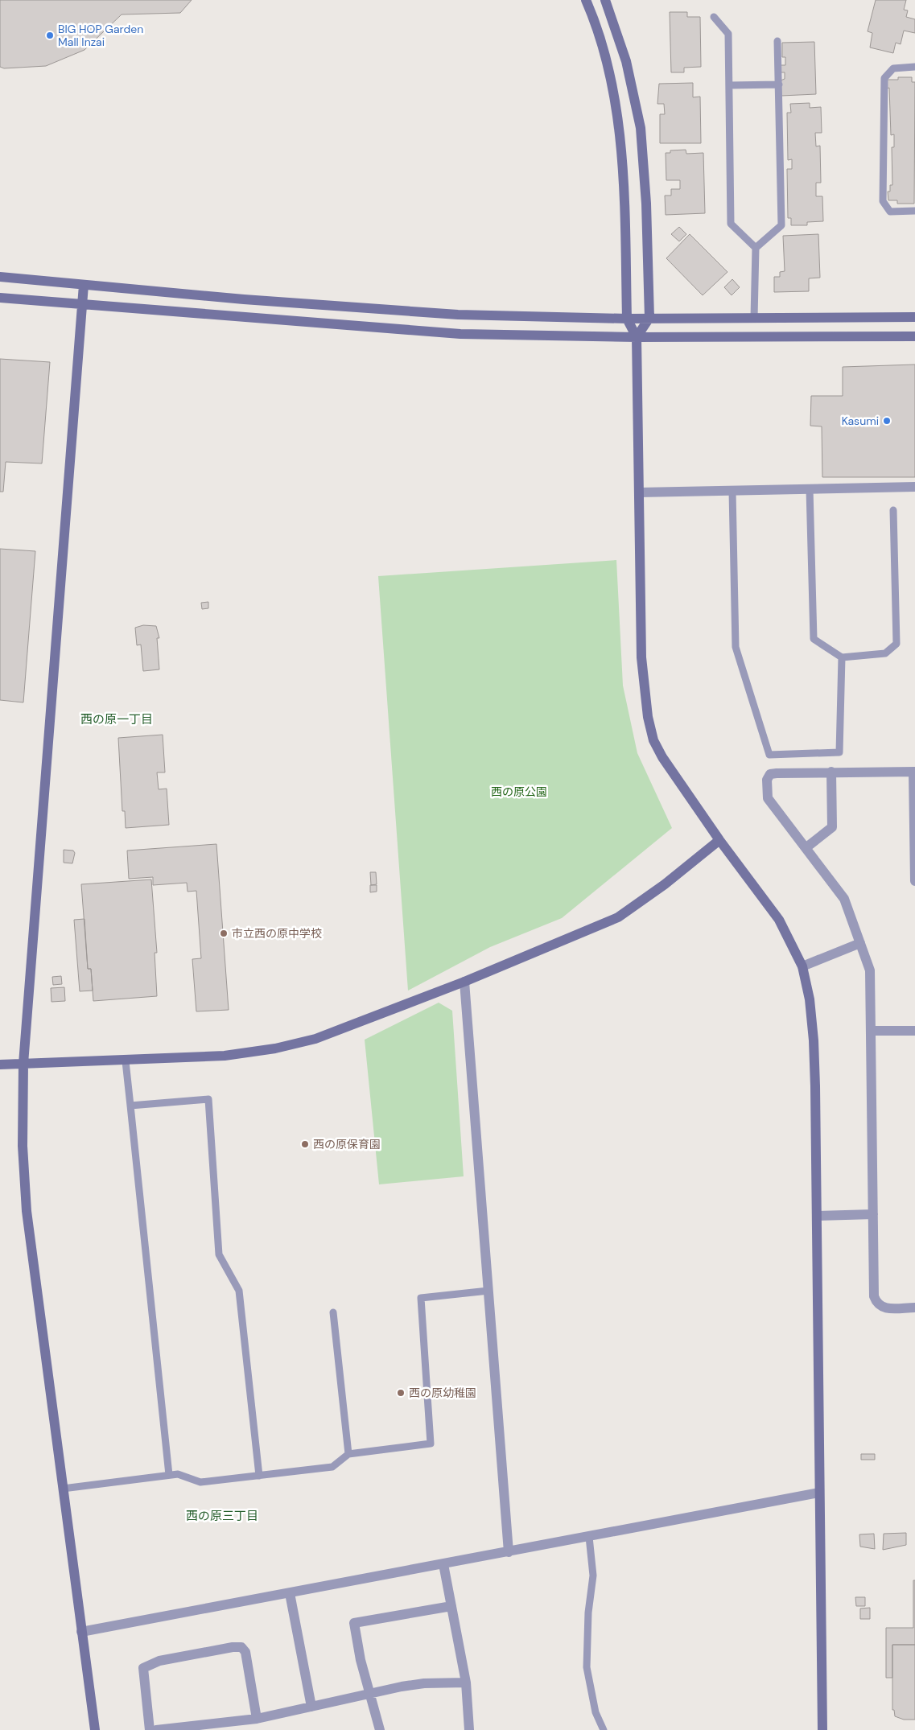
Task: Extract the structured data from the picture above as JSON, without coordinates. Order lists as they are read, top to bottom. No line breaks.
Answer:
{"districts":["西の原一丁目","西の原三丁目"],"parks":["西の原公園"],"places":["BIG HOP Garden Mall Inzai","Kasumi","市立西の原中学校","西の原保育園","西の原幼稚園"]}
